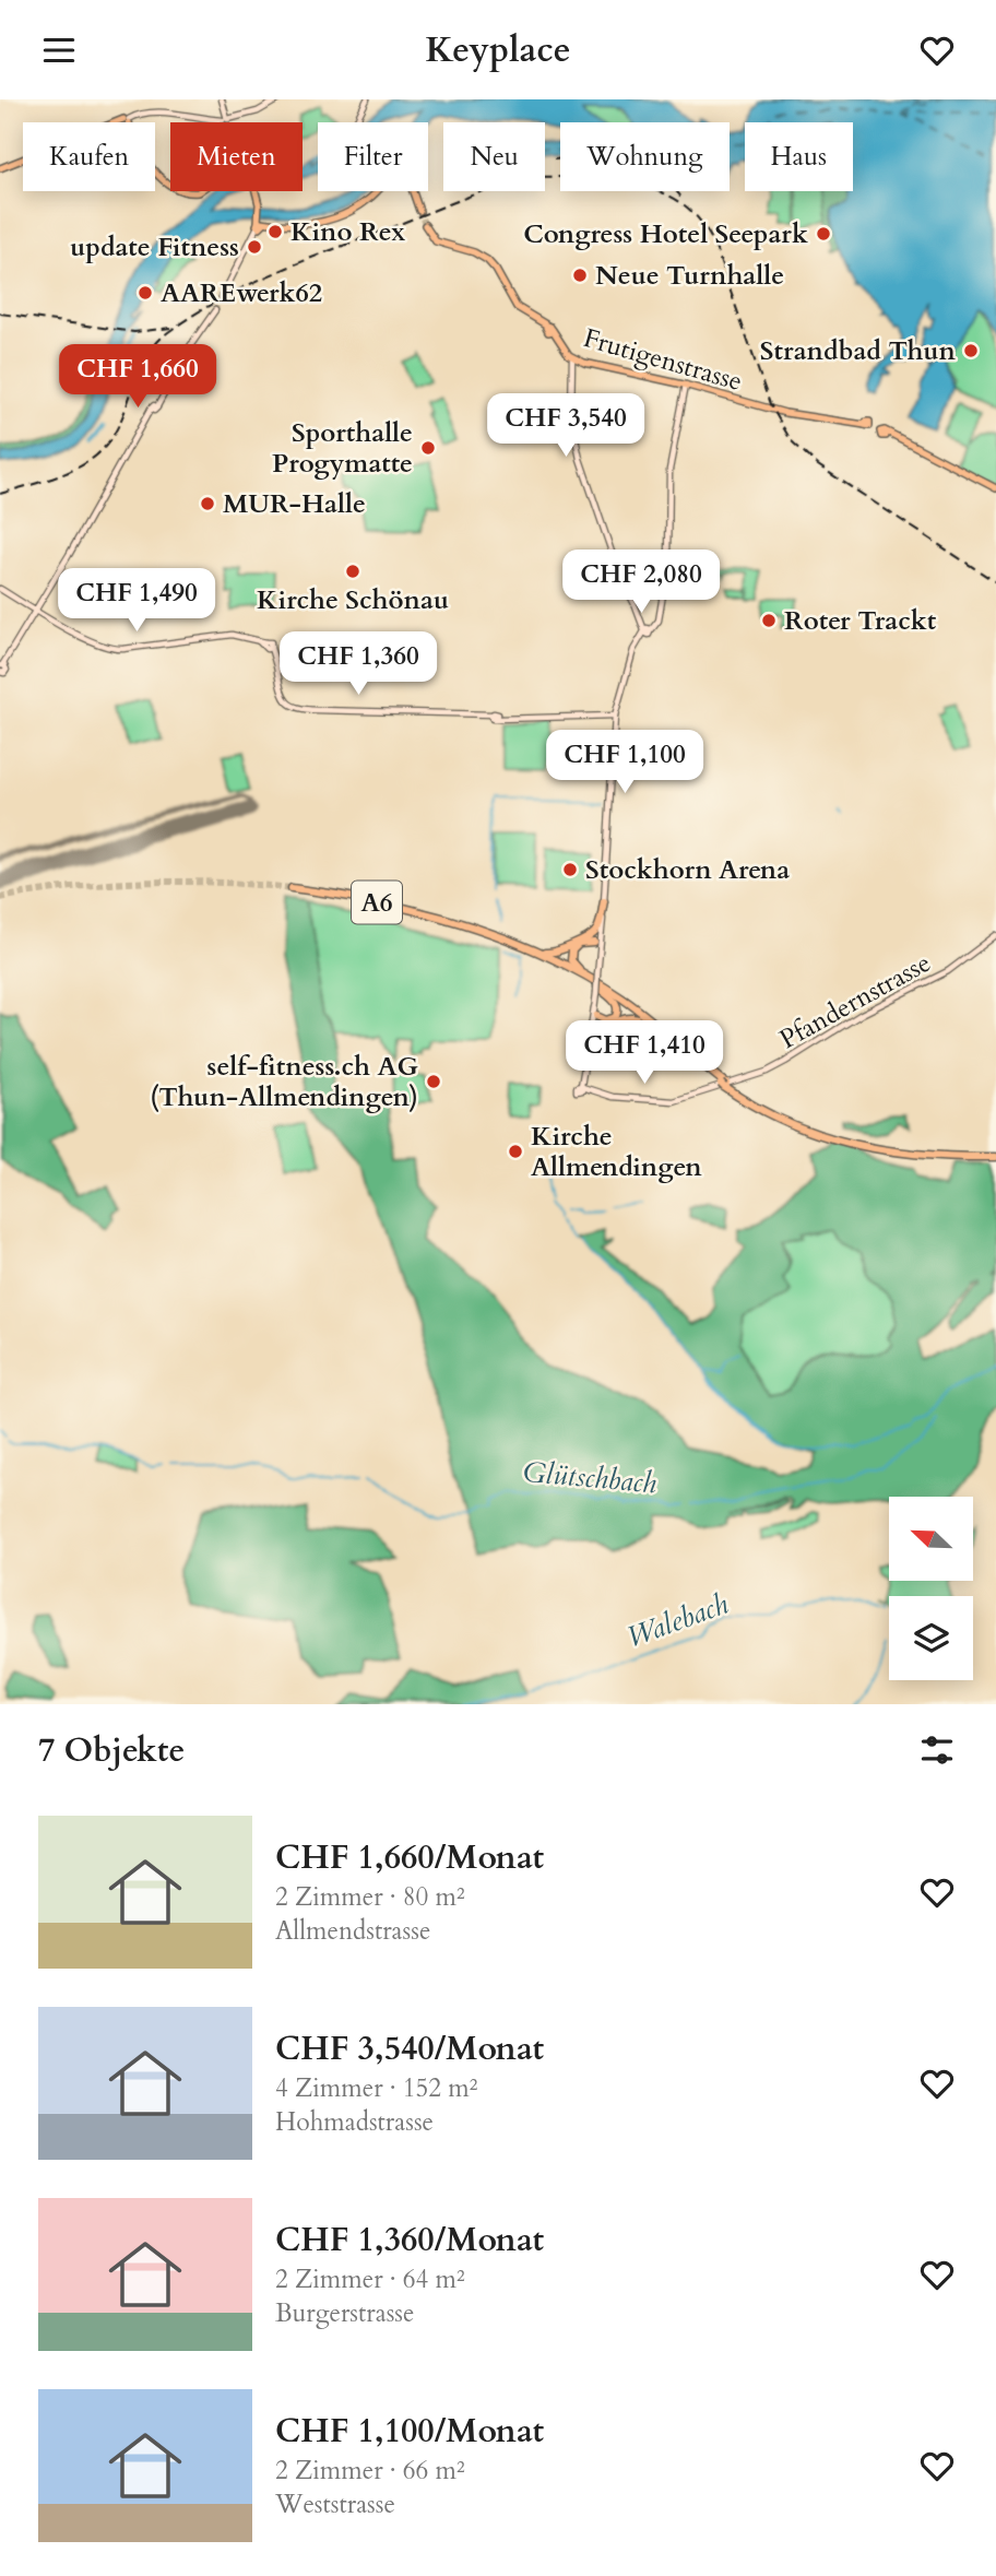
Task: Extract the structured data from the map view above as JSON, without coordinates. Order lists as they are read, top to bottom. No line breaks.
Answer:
{"streets":{"highway":["A6"],"main road":["Frutigenstrasse","Pfandernstrasse"]},"water":["Glütschbach","Walebach"],"places":["Kino Rex","Congress Hotel Seepark","update Fitness","Neue Turnhalle","AAREwerk62","Strandbad Thun","Sporthalle Progymatte","MUR-Halle","Kirche Schönau","Roter Trackt","Stockhorn Arena","self-fitness.ch AG (Thun-Allmendingen)","Kirche Allmendingen"],"north":"top left","page":{"header":"Keyplace","chip":["Kaufen","Mieten","Filter","Neu","Wohnung","Haus"],"price":["CHF 1,660","CHF 3,540","CHF 2,080","CHF 1,490","CHF 1,360","CHF 1,100","CHF 1,410"],"heading":"7 Objekte","list":[{"name":"CHF 1,660/Monat","note":"2 Zimmer · 80 m² · Allmendstrasse"},{"name":"CHF 3,540/Monat","note":"4 Zimmer · 152 m² · Hohmadstrasse"},{"name":"CHF 1,360/Monat","note":"2 Zimmer · 64 m² · Burgerstrasse"},{"name":"CHF 1,100/Monat","note":"2 Zimmer · 66 m² · Weststrasse"}]}}
